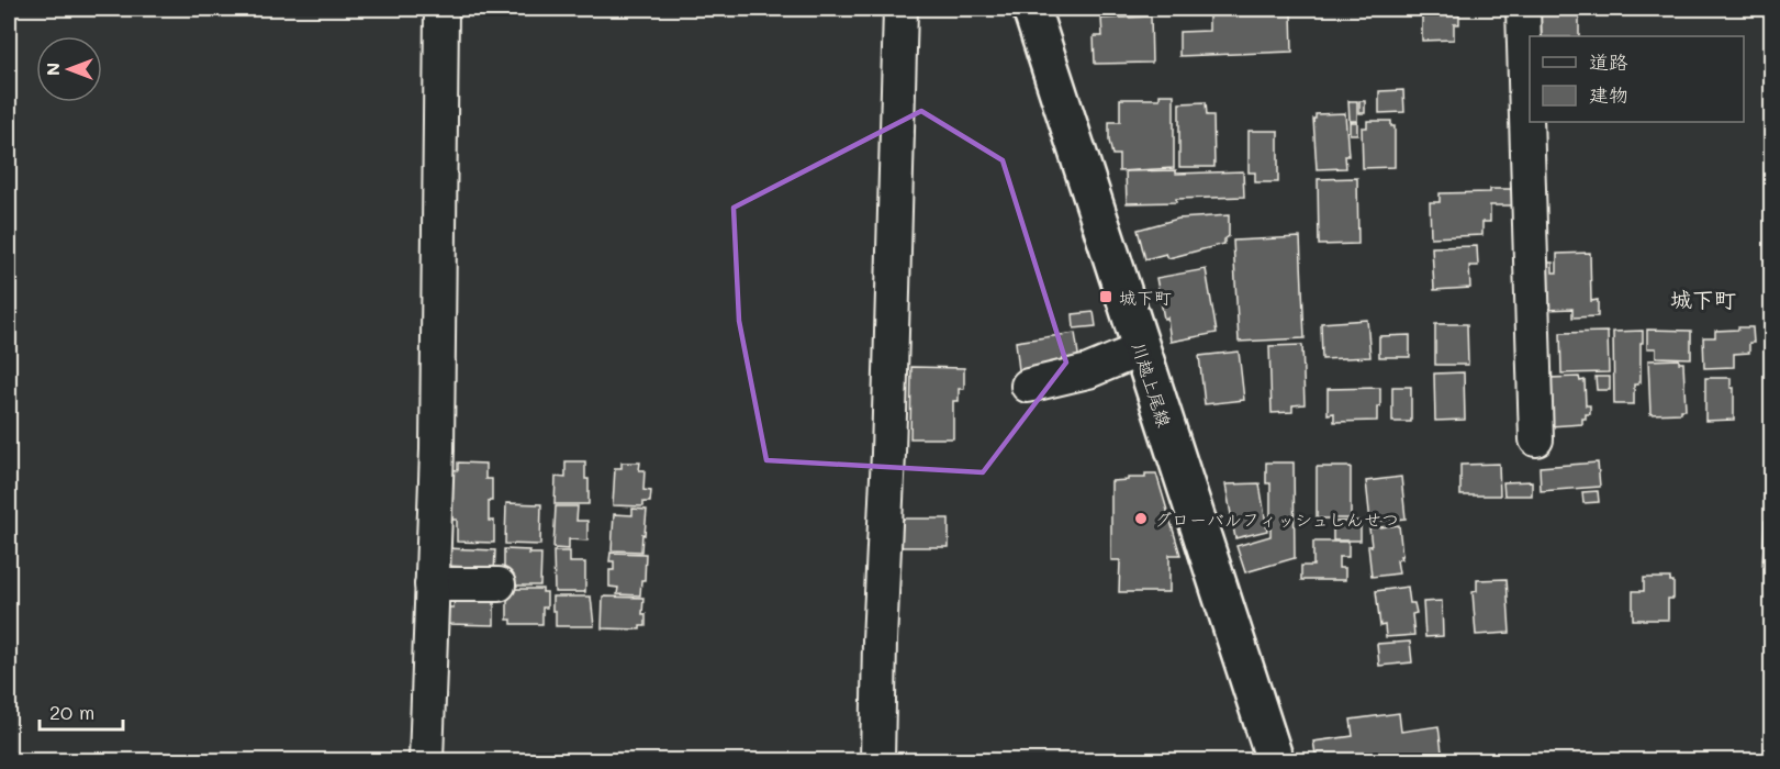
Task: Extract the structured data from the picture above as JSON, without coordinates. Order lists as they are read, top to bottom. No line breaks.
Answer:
{"streets":{"main road":["川越上尾線"]},"districts":["城下町"],"places":{"transit":["城下町"],"other":["グローバルフィッシュしんせつ"]},"legend":["道路","建物"],"scale_bar":"20 m","north":"left"}
